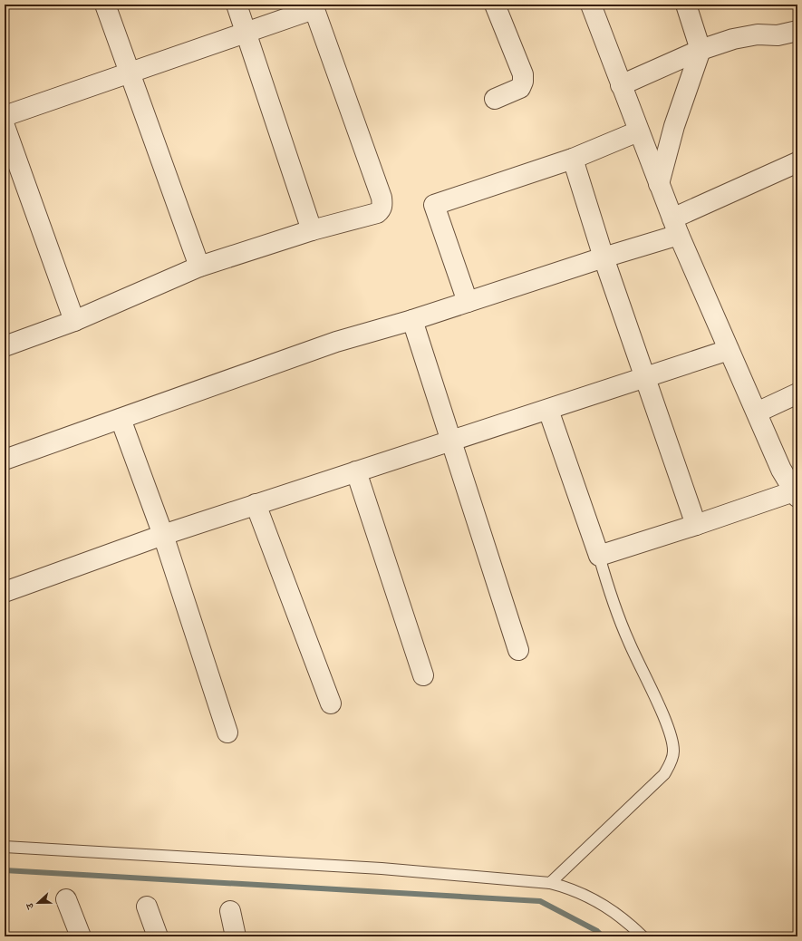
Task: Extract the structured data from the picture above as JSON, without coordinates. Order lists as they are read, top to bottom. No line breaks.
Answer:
{"north":"left"}
